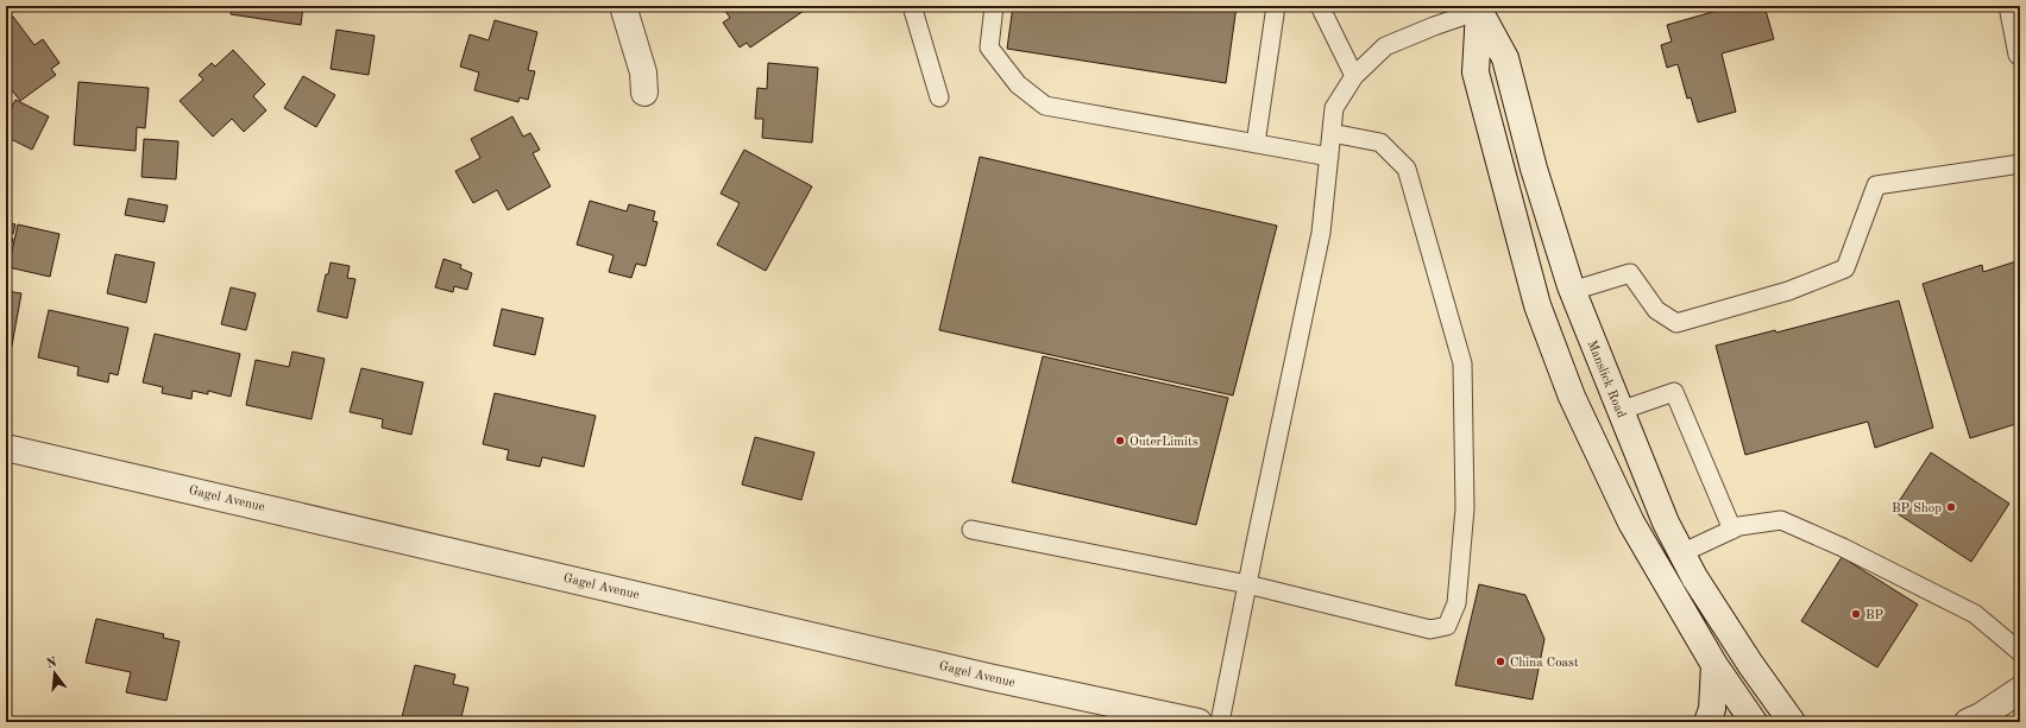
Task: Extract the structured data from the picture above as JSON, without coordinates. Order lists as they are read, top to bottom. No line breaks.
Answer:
{"streets":{"main road":["Manslick Road","Gagel Avenue"]},"places":["OuterLimits","BP Shop","BP","China Coast"],"north":"top"}
